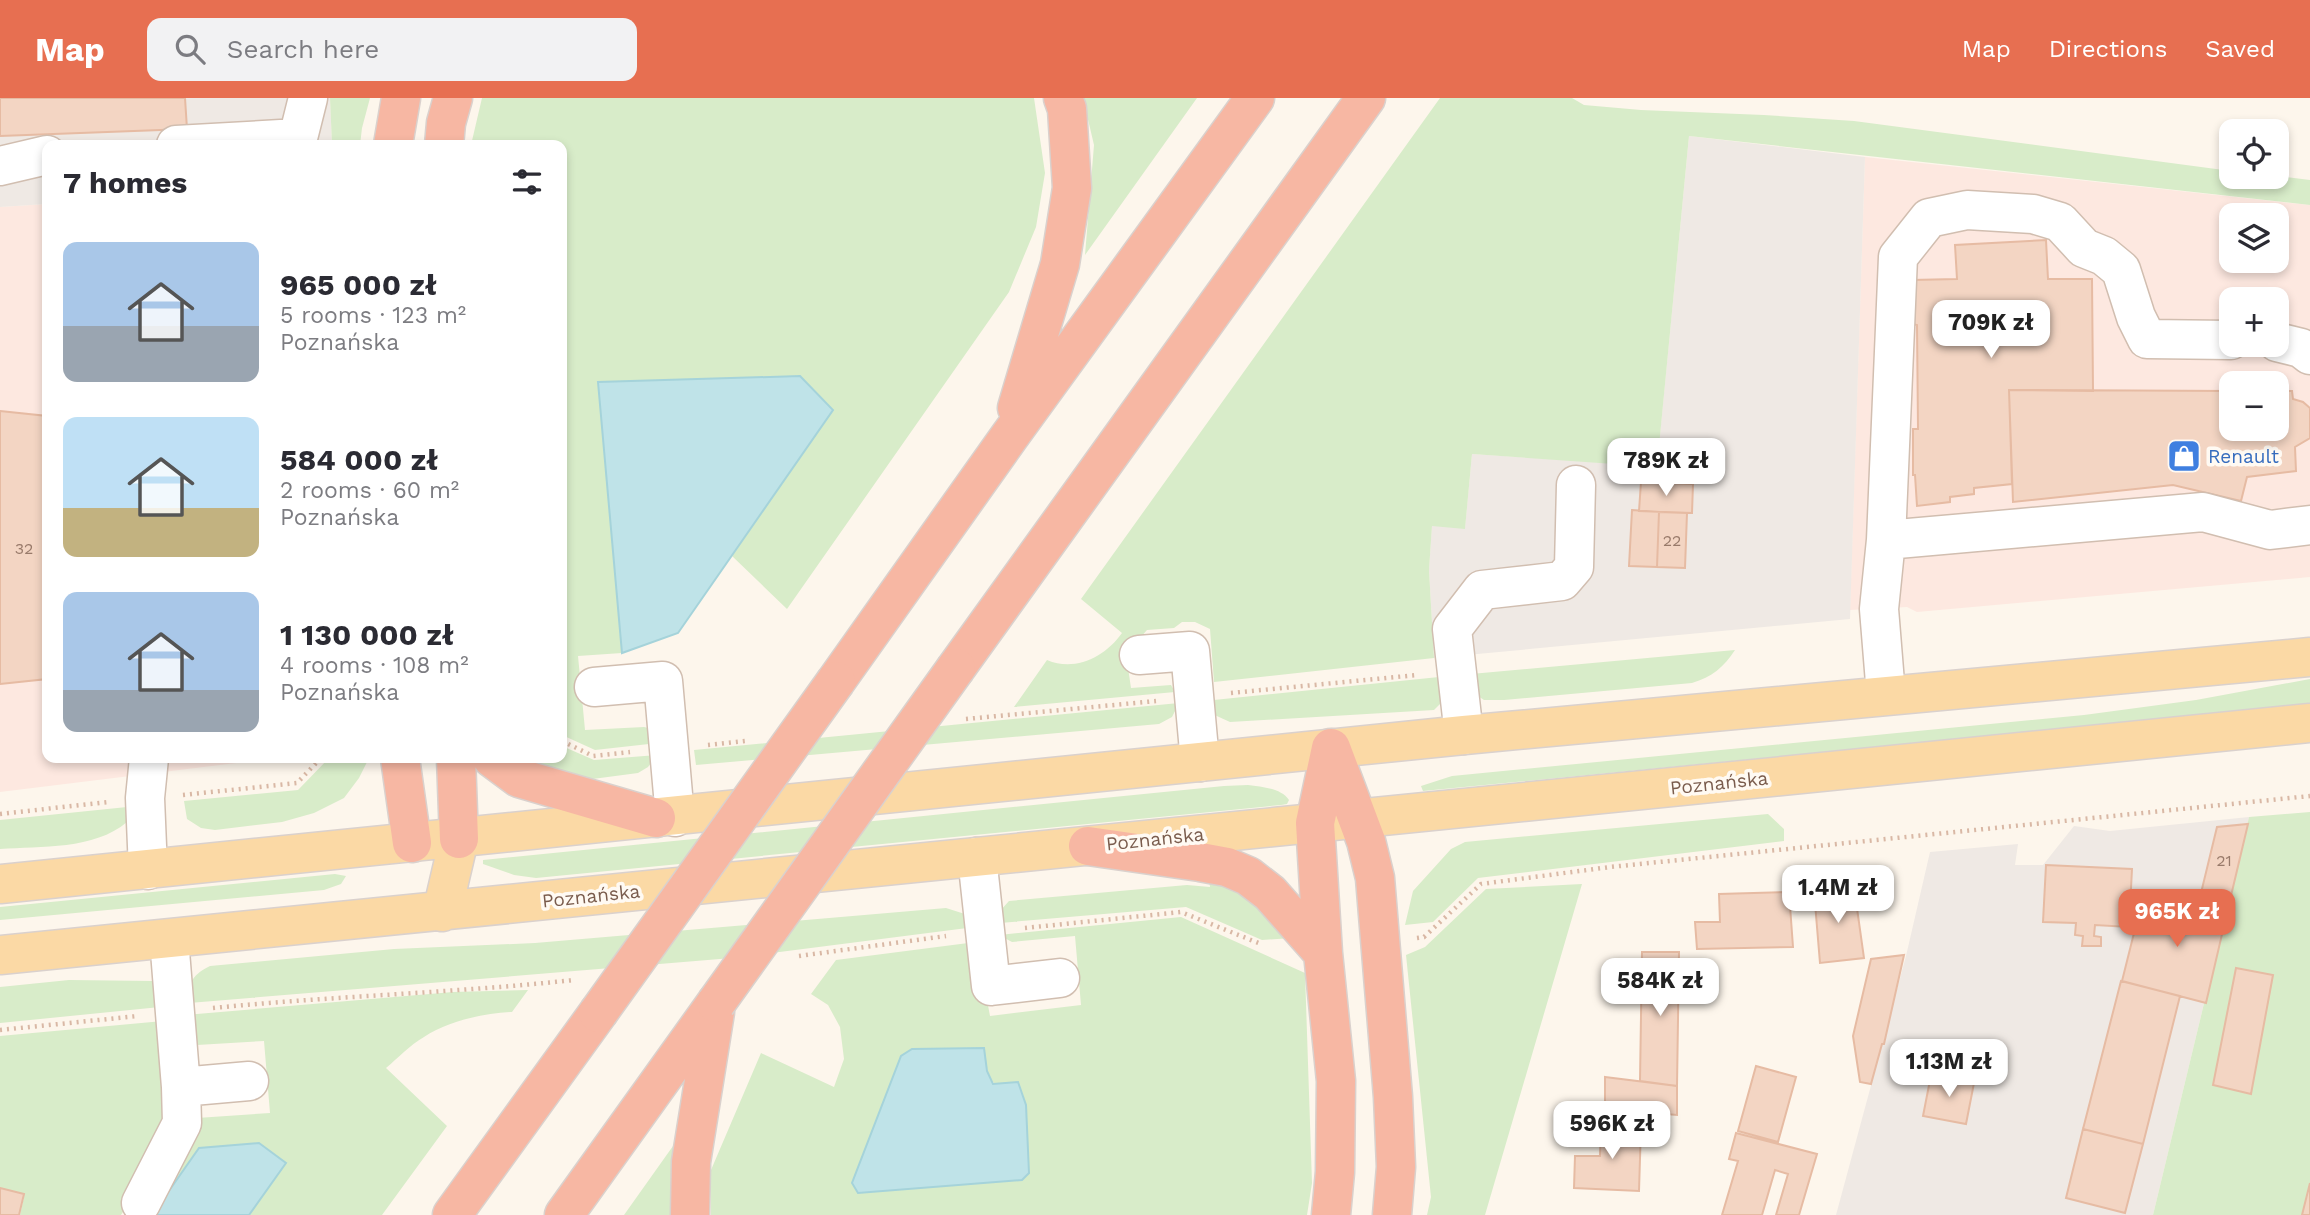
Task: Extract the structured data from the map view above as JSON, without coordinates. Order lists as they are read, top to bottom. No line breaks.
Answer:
{"streets":{"main road":["Poznańska"]},"places":{"shop":["Renault"]},"house_numbers":["22","32","21"],"page":{"header":"Map","search":"Search here","nav":["Map","Directions","Saved"],"map_buttons":["+","−"],"heading":"7 homes","list":[{"name":"965 000 zł","note":"5 rooms · 123 m² · Poznańska"},{"name":"584 000 zł","note":"2 rooms · 60 m² · Poznańska"},{"name":"1 130 000 zł","note":"4 rooms · 108 m² · Poznańska"}],"price":["709K zł","789K zł","1.4M zł","965K zł","584K zł","1.13M zł","596K zł"]}}
